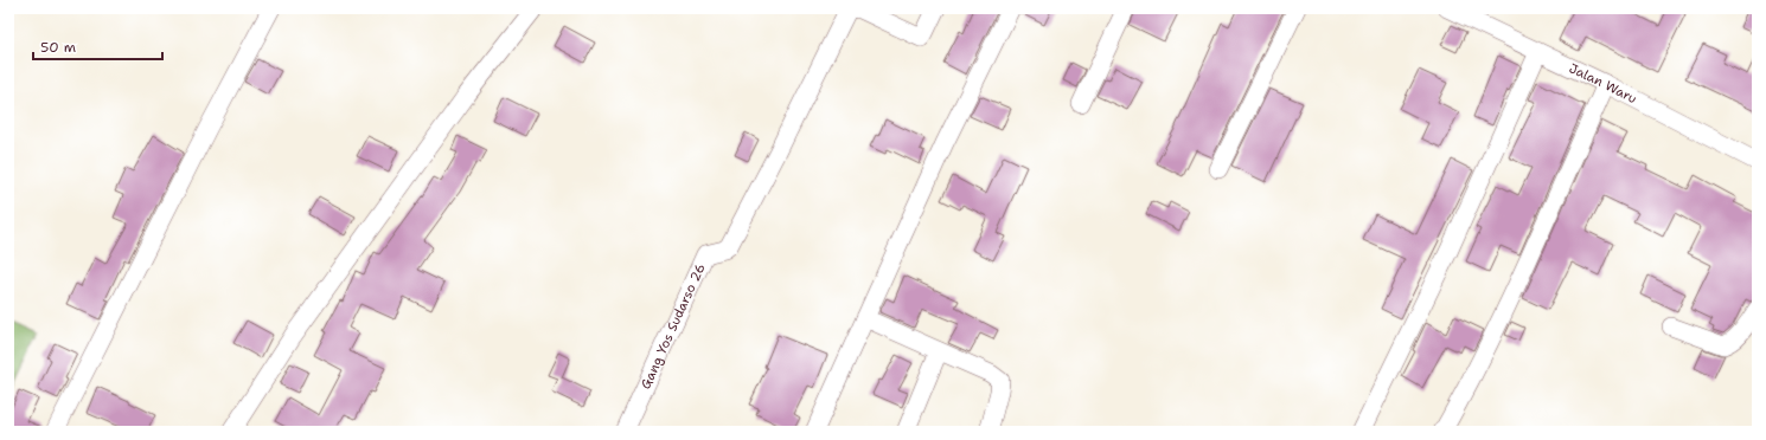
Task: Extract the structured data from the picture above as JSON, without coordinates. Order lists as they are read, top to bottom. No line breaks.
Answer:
{"streets":{"street":["Jalan Waru","Gang Yos Sudarso 26"]},"scale_bar":"50 m"}
